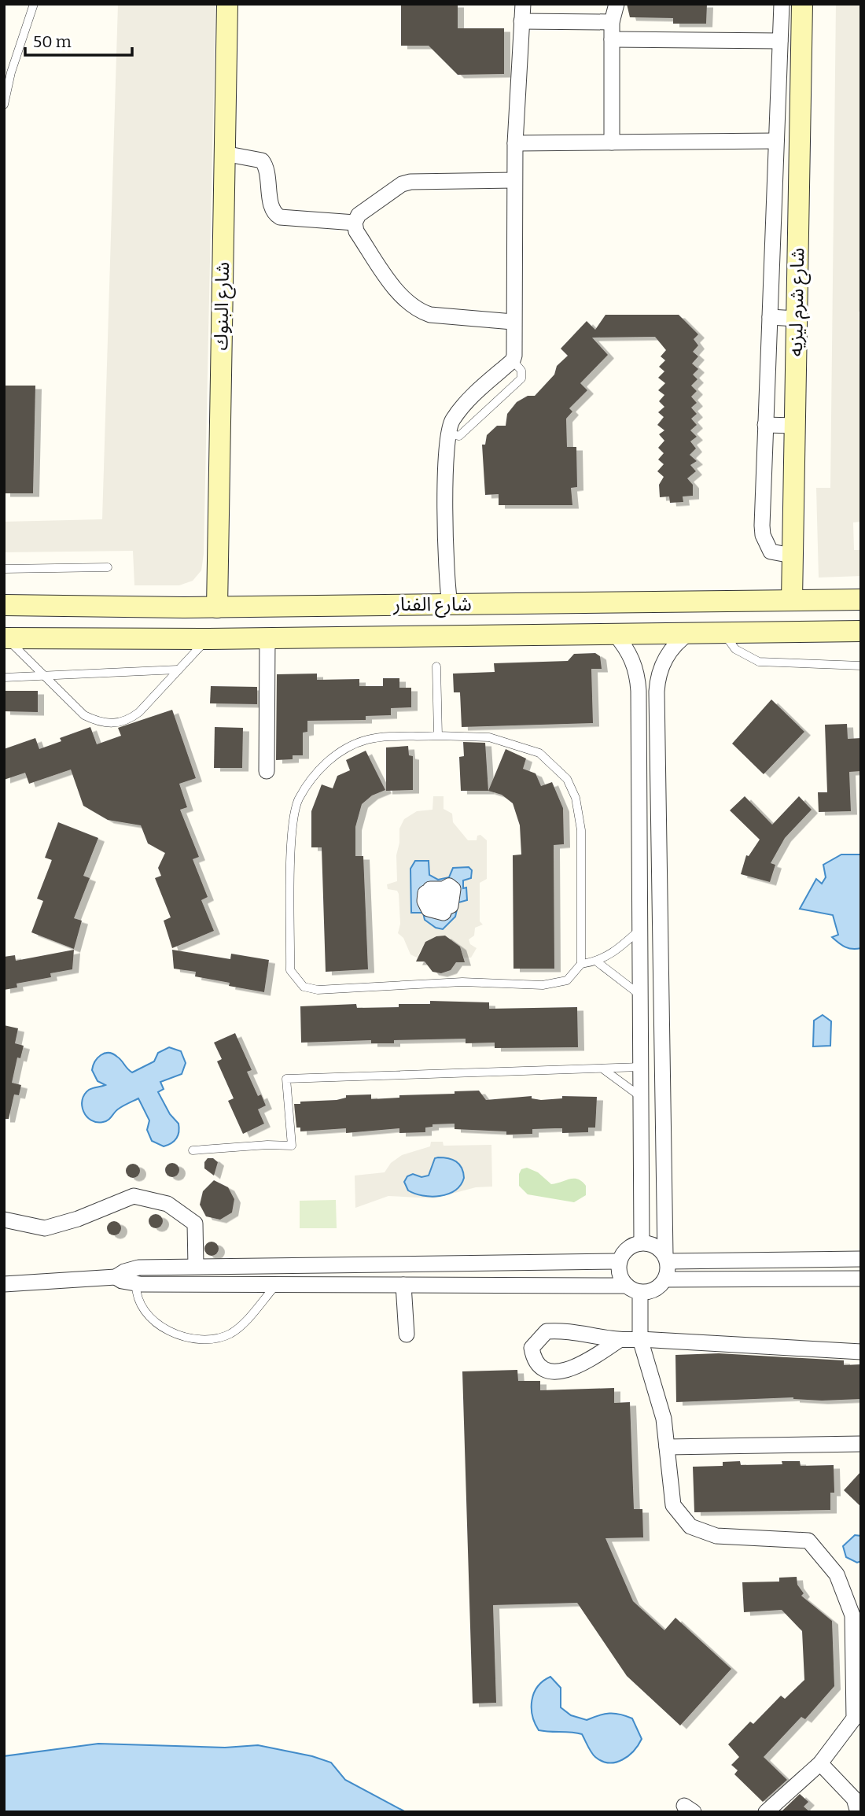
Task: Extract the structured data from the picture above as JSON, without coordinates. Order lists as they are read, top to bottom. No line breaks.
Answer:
{"streets":{"main road":["شارع شرم ليزيه","شارع البنوك","شارع الفنار"]},"crossings":[["شارع شرم ليزيه","شارع الفنار"],["شارع البنوك","شارع الفنار"]],"scale_bar":"50 m"}
